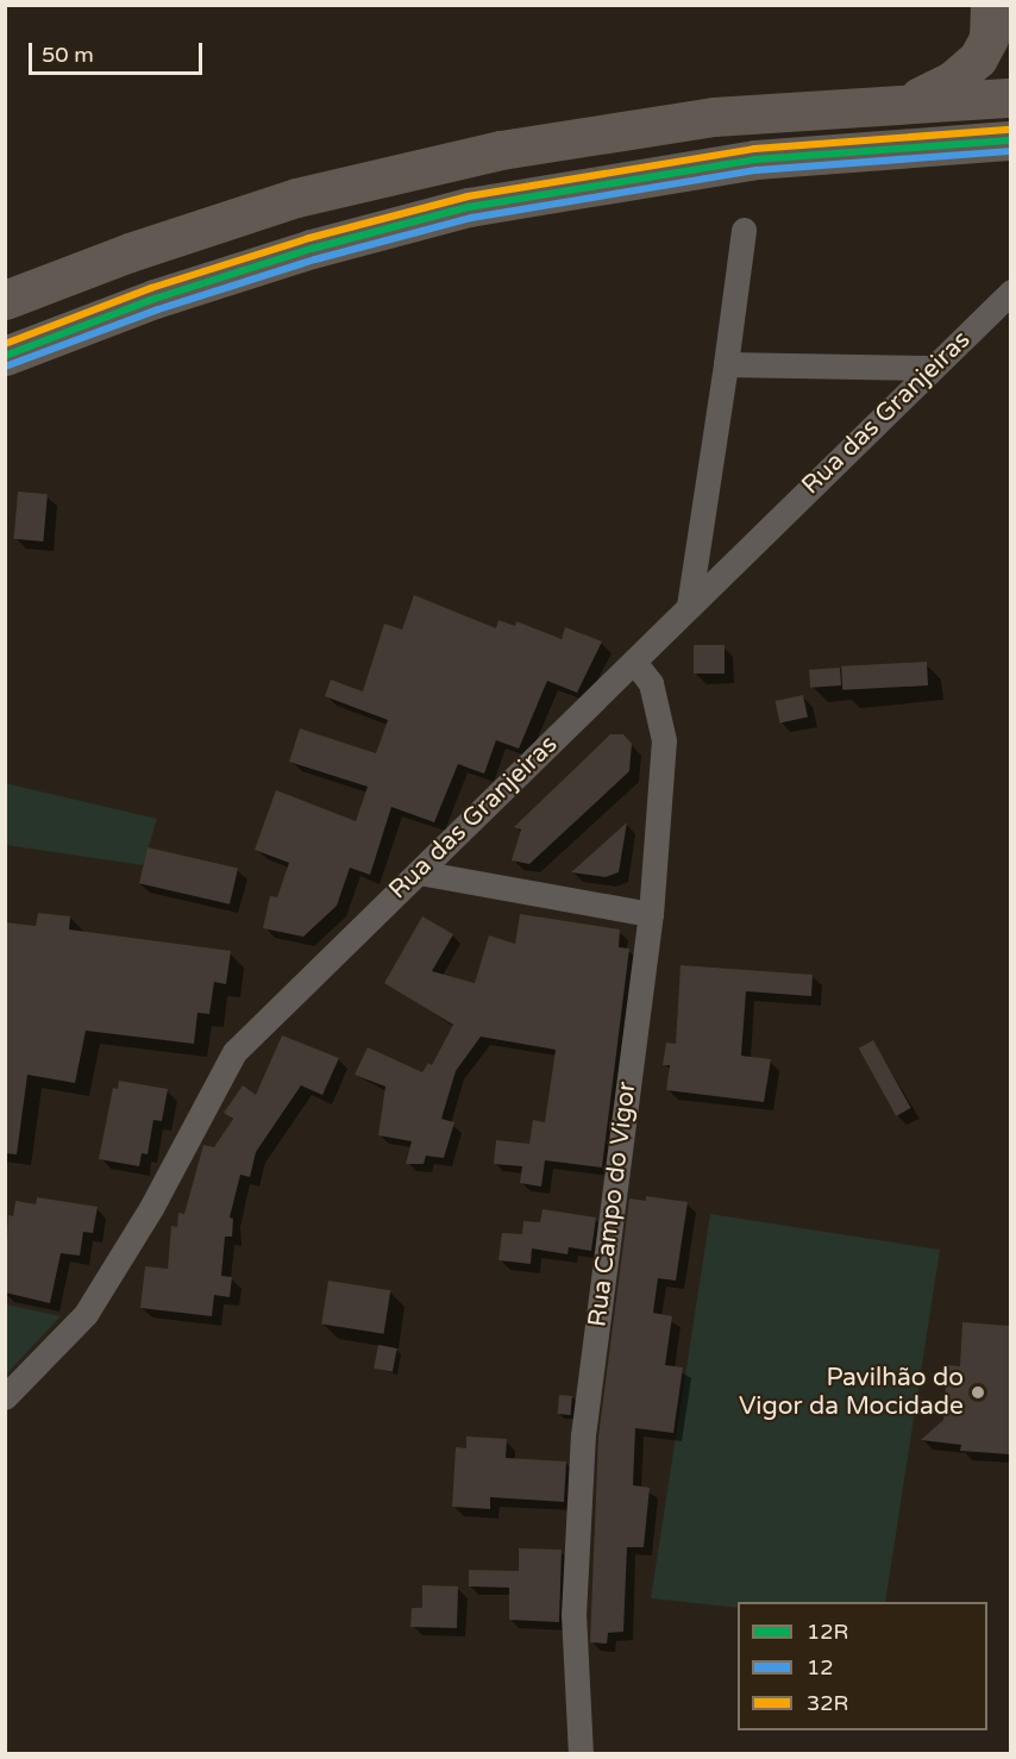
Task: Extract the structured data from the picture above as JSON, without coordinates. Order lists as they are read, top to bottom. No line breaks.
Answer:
{"streets":{"street":["Rua das Granjeiras","Rua Campo do Vigor"]},"crossings":[["Rua das Granjeiras","Rua Campo do Vigor"]],"places":["Pavilhão do Vigor da Mocidade"],"lines":["transit line 32R","transit line 12R","transit line 12"],"legend":["12R","12","32R"],"scale_bar":"50 m"}
